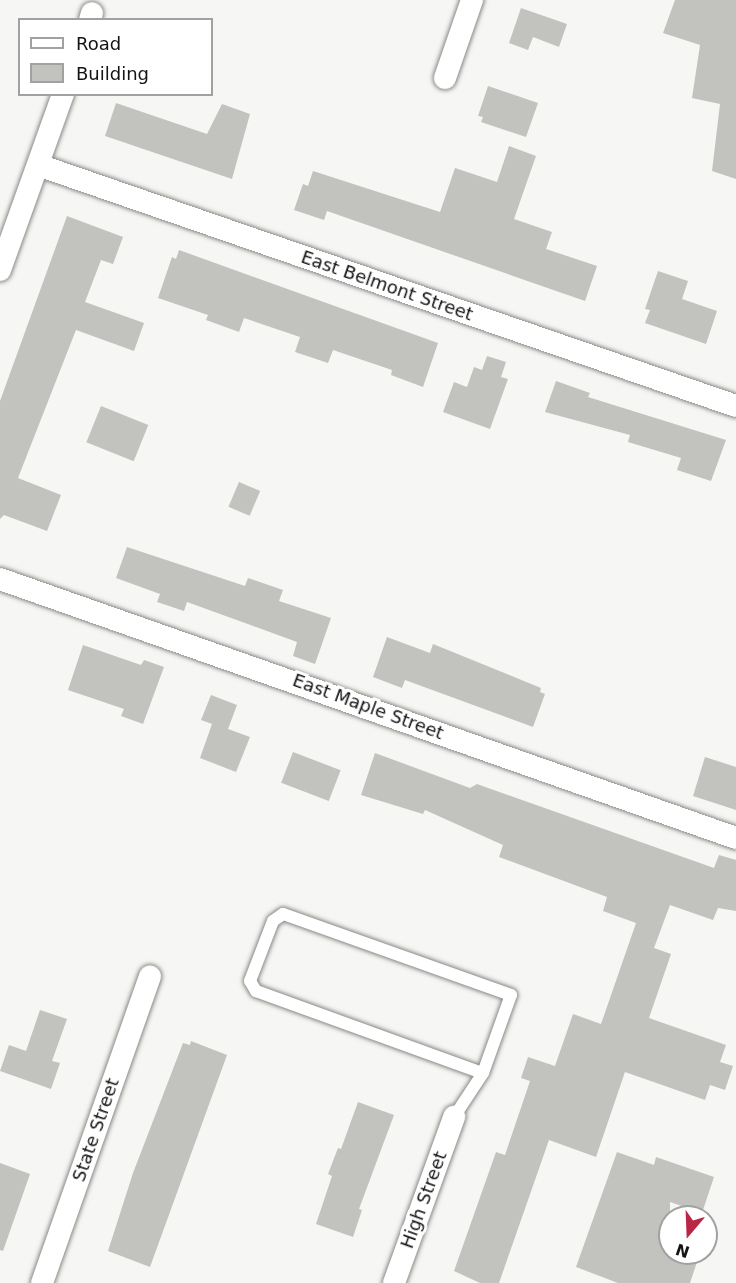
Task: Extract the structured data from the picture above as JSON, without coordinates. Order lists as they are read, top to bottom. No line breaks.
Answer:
{"streets":{"street":["East Belmont Street","East Maple Street","State Street","High Street"]},"legend":["Road","Building"],"north":"bottom"}
